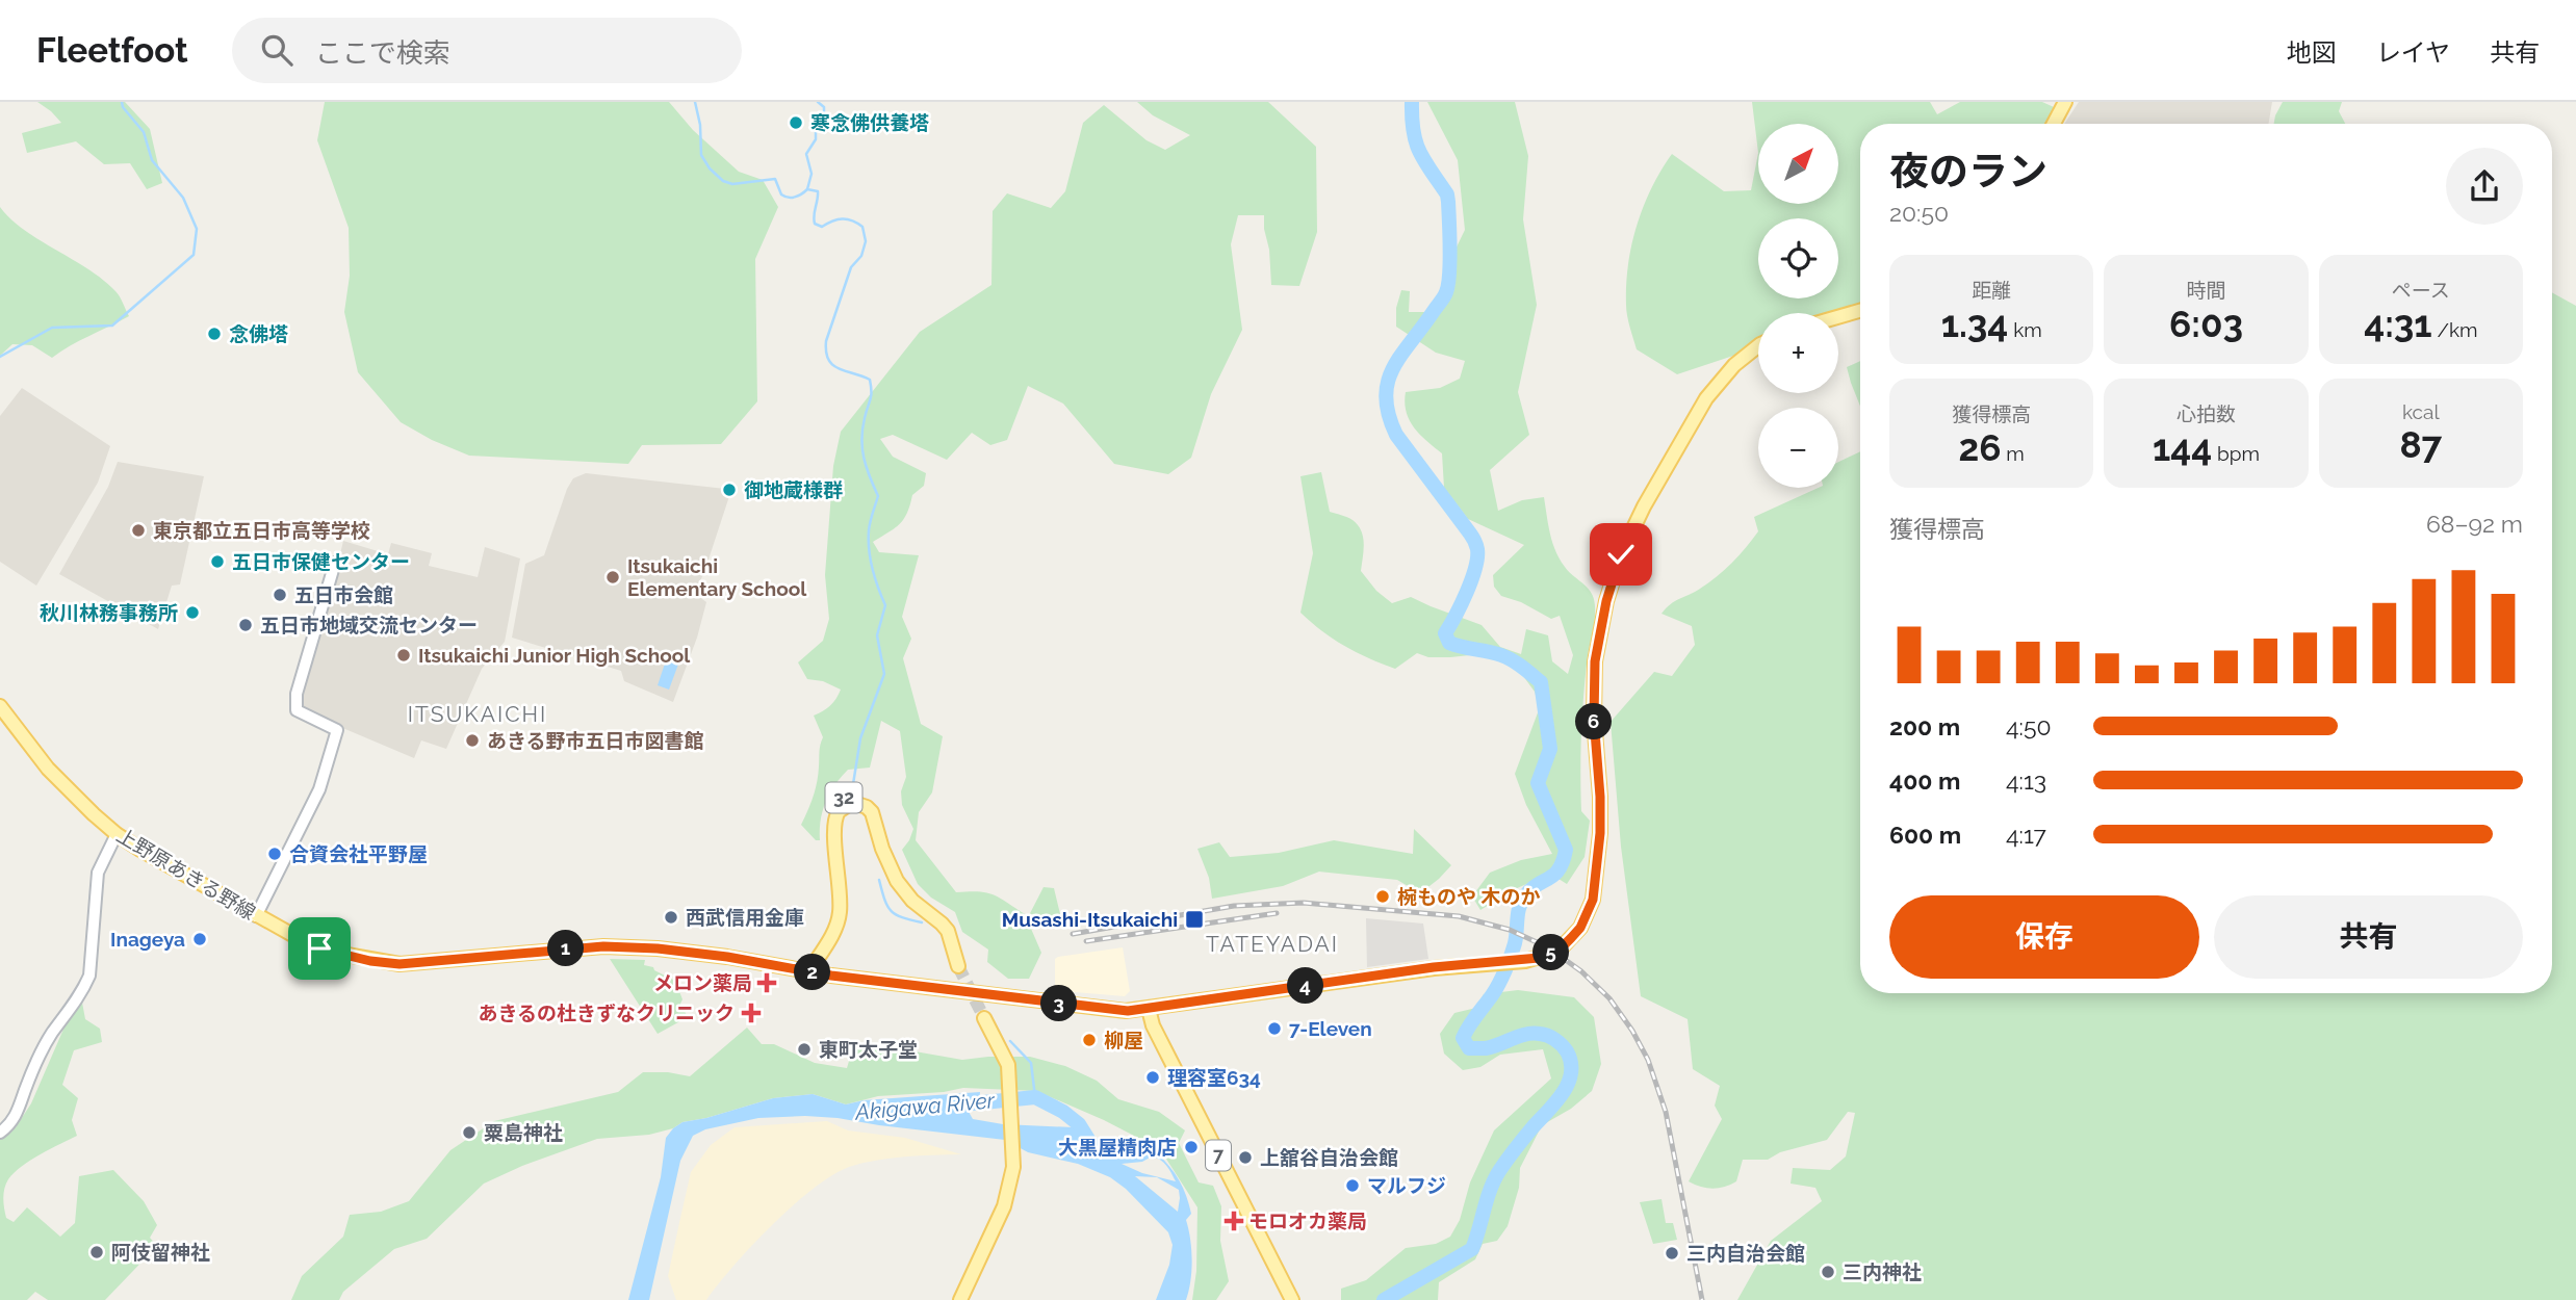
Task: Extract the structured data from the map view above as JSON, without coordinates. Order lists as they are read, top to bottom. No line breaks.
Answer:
{"streets":{"main road":["32","上野原あきる野線","7"]},"crossings":[["32","上野原あきる野線"],["上野原あきる野線","7"]],"districts":["ITSUKAICHI","TATEYADAI"],"water":["Akigawa River"],"places":{"other":["寒念佛供養塔","念佛塔","御地蔵様群","東京都立五日市高等学校","五日市保健センター","Itsukaichi Elementary School","五日市会館","秋川林務事務所","五日市地域交流センター","Itsukaichi Junior High School","あきる野市五日市図書館","合資会社平野屋","椀ものや 木のか","西武信用金庫","Inageya","7-Eleven","柳屋","東町太子堂","理容室634","粟島神社","大黒屋精肉店","上舘谷自治会館","マルフジ","阿伎留神社","三内自治会館","三内神社"],"transit":["Musashi-Itsukaichi"],"health":["メロン薬局","あきるの杜きずなクリニック","モロオカ薬局"]},"north":"top right","page":{"header":"Fleetfoot","search":"ここで検索","nav":["地図","レイヤ","共有"],"map_buttons":["+","−"],"heading":["夜のラン","20:50"],"stats":[["距離","1.34 km"],["時間","6:03"],["ペース","4:31 /km"],["獲得標高","26 m"],["心拍数","144 bpm"],["kcal","87"]],"chart":["獲得標高","68–92 m"],"list":[{"name":"200 m","note":"4:50"},{"name":"400 m","note":"4:13"},{"name":"600 m","note":"4:17"}],"pins":["6","1","5","2","4","3"],"buttons":["保存","共有"]}}
